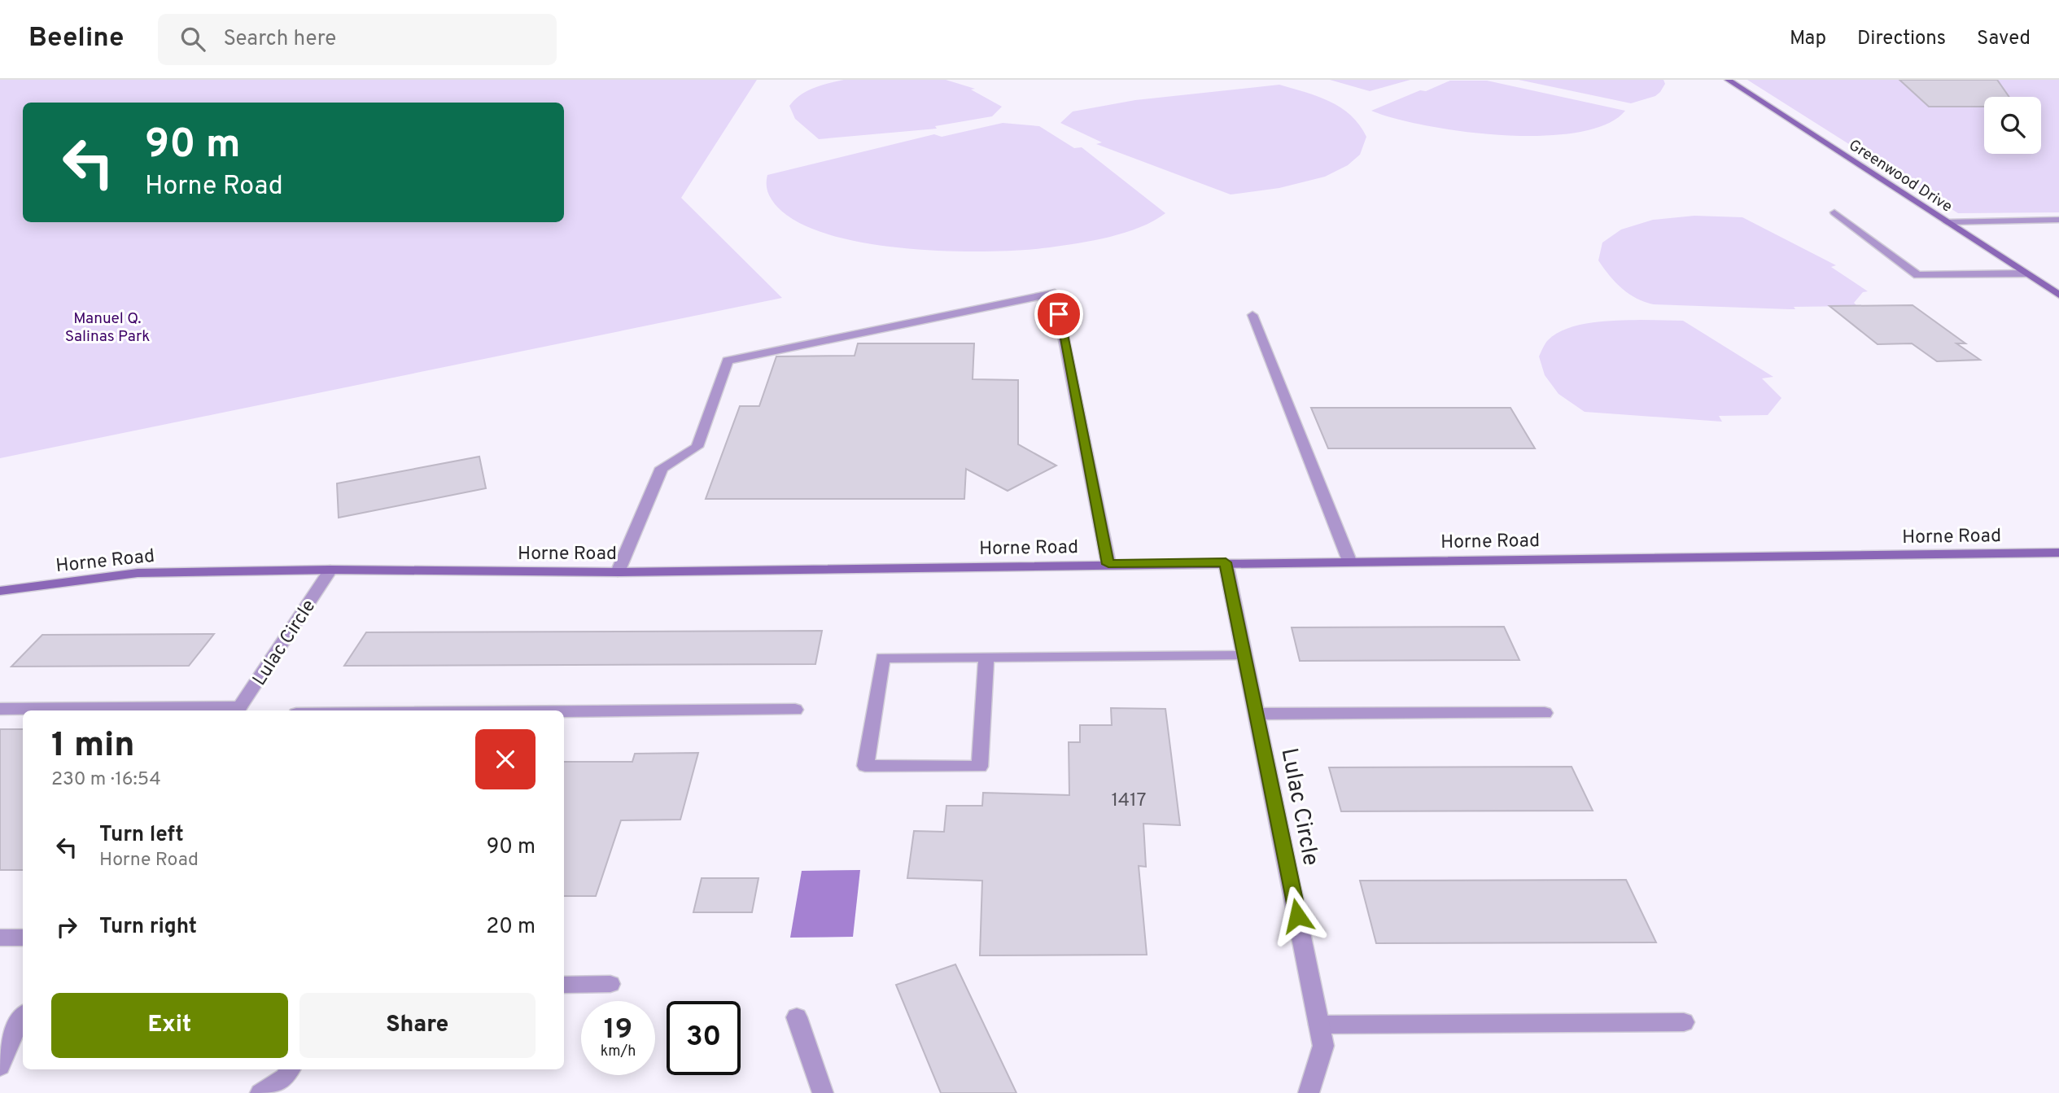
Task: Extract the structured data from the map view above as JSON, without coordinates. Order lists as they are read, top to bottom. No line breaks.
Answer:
{"streets":{"main road":["Greenwood Drive","Horne Road"],"street":["Lulac Circle"]},"crossings":[["Horne Road","Lulac Circle"]],"parks":["Manuel Q. Salinas Park"],"house_numbers":["1417"],"page":{"header":"Beeline","search":"Search here","nav":["Map","Directions","Saved"],"turn":["90 m","Horne Road"],"heading":["1 min","230 m · 16:54"],"list":[{"name":"Turn left","note":"Horne Road","value":"90 m"},{"name":"Turn right","value":"20 m"}],"buttons":["Exit","Share"],"speed":"19 km/h","limit":"30"}}
